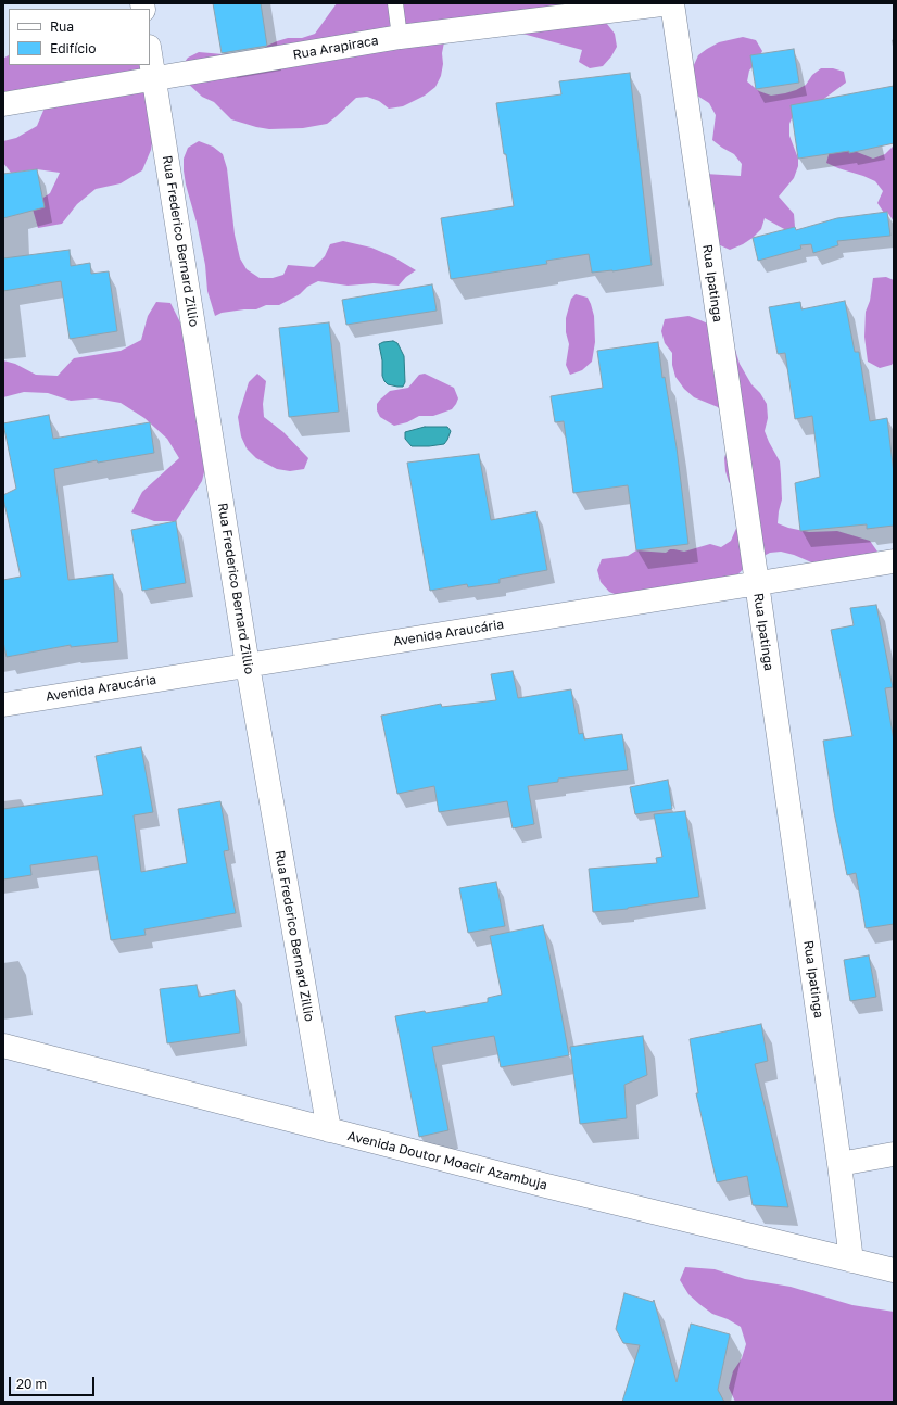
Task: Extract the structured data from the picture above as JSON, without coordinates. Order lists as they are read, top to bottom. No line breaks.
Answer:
{"streets":{"street":["Rua Arapiraca","Rua Frederico Bernard Zillio","Rua Ipatinga","Avenida Araucária","Avenida Doutor Moacir Azambuja"]},"crossings":[["Rua Arapiraca","Rua Frederico Bernard Zillio"],["Rua Arapiraca","Rua Ipatinga"],["Rua Frederico Bernard Zillio","Avenida Araucária"],["Rua Frederico Bernard Zillio","Avenida Doutor Moacir Azambuja"],["Rua Ipatinga","Avenida Araucária"],["Rua Ipatinga","Avenida Doutor Moacir Azambuja"]],"legend":["Rua","Edifício"],"scale_bar":"20 m"}
